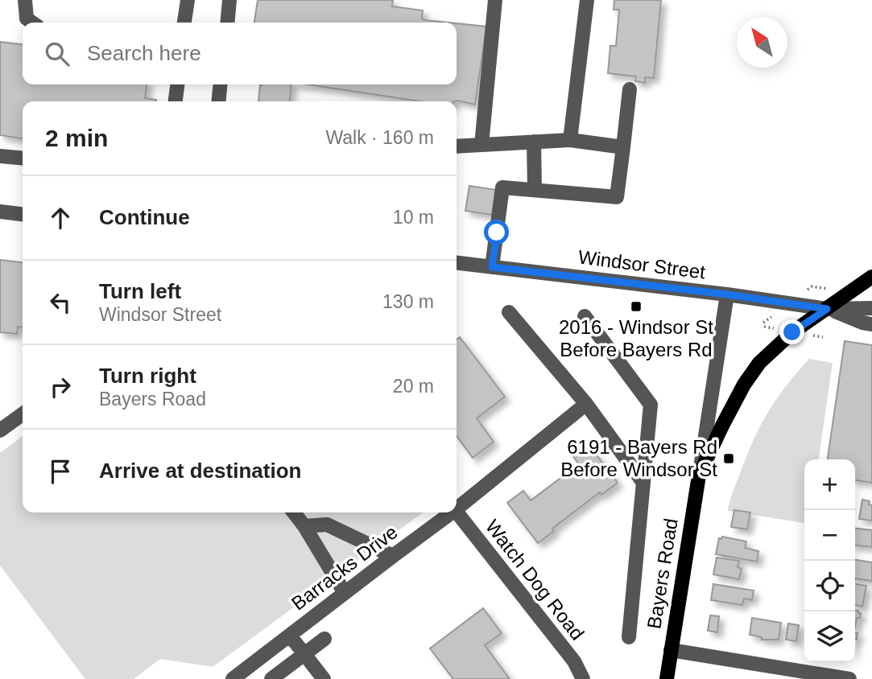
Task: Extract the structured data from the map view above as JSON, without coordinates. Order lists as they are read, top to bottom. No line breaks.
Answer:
{"streets":{"main road":["Bayers Road"],"street":["Windsor Street","Barracks Drive","Watch Dog Road"]},"crossings":[["Windsor Street","Bayers Road"]],"places":{"transit":["2016 - Windsor St Before Bayers Rd","6191 - Bayers Rd Before Windsor St"]},"north":"top left","page":{"search":"Search here","heading":["2 min","Walk · 160 m"],"list":[["Continue","10 m"],["Turn left","Windsor Street","130 m"],["Turn right","Bayers Road","20 m"],"Arrive at destination"],"map_buttons":["+","−"]}}
